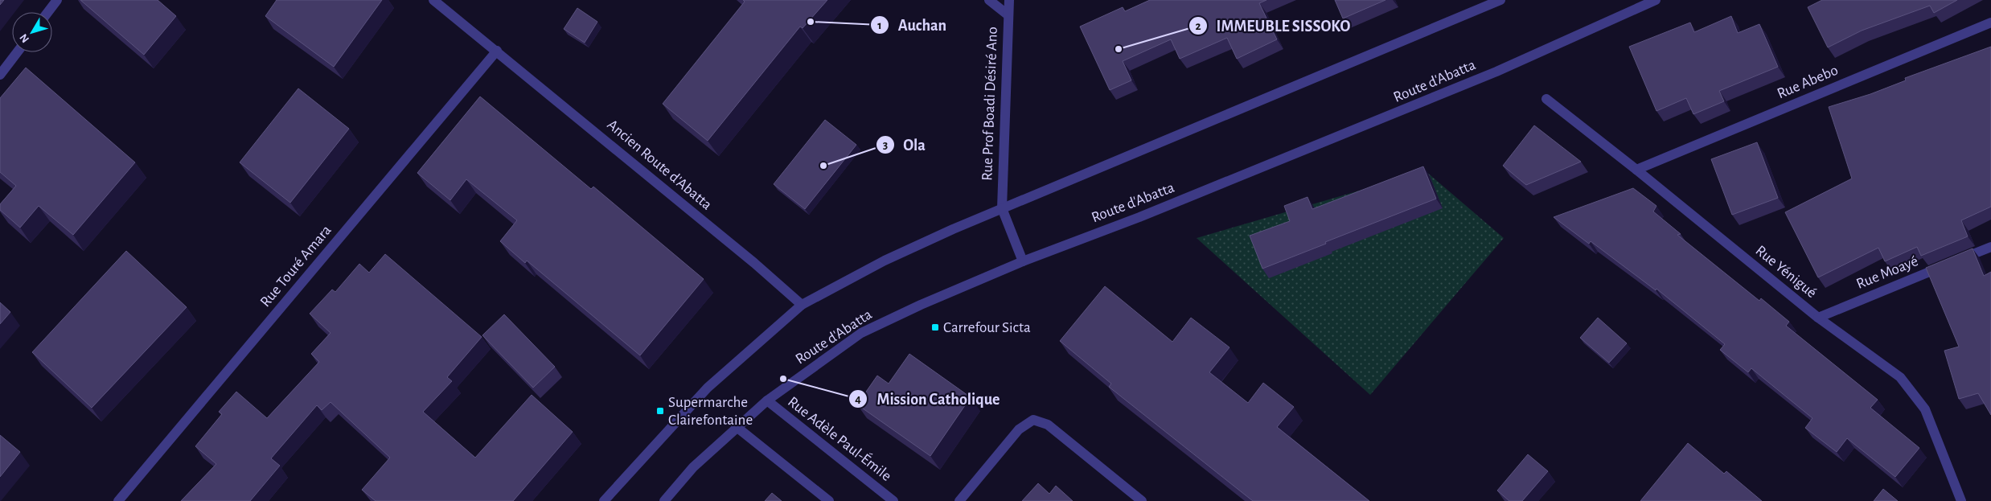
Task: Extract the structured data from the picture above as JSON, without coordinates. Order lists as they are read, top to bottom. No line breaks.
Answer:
{"streets":{"street":["Route d'Abatta","Rue Abebo","Rue Prof Boadi Désiré Ano","Ancien Route d'Abatta","Rue Touré Amara","Rue Yénigué","Rue Moayé","Rue Adèle Paul-Émile"]},"crossings":[["Route d'Abatta","Rue Adèle Paul-Émile"],["Rue Abebo","Rue Yénigué"],["Ancien Route d'Abatta","Rue Touré Amara"],["Rue Yénigué","Rue Moayé"]],"places":{"other":["Auchan","IMMEUBLE SISSOKO","Ola","Mission Catholique"],"transit":["Carrefour Sicta","Supermarche Clairefontaine"]},"north":"bottom left"}
